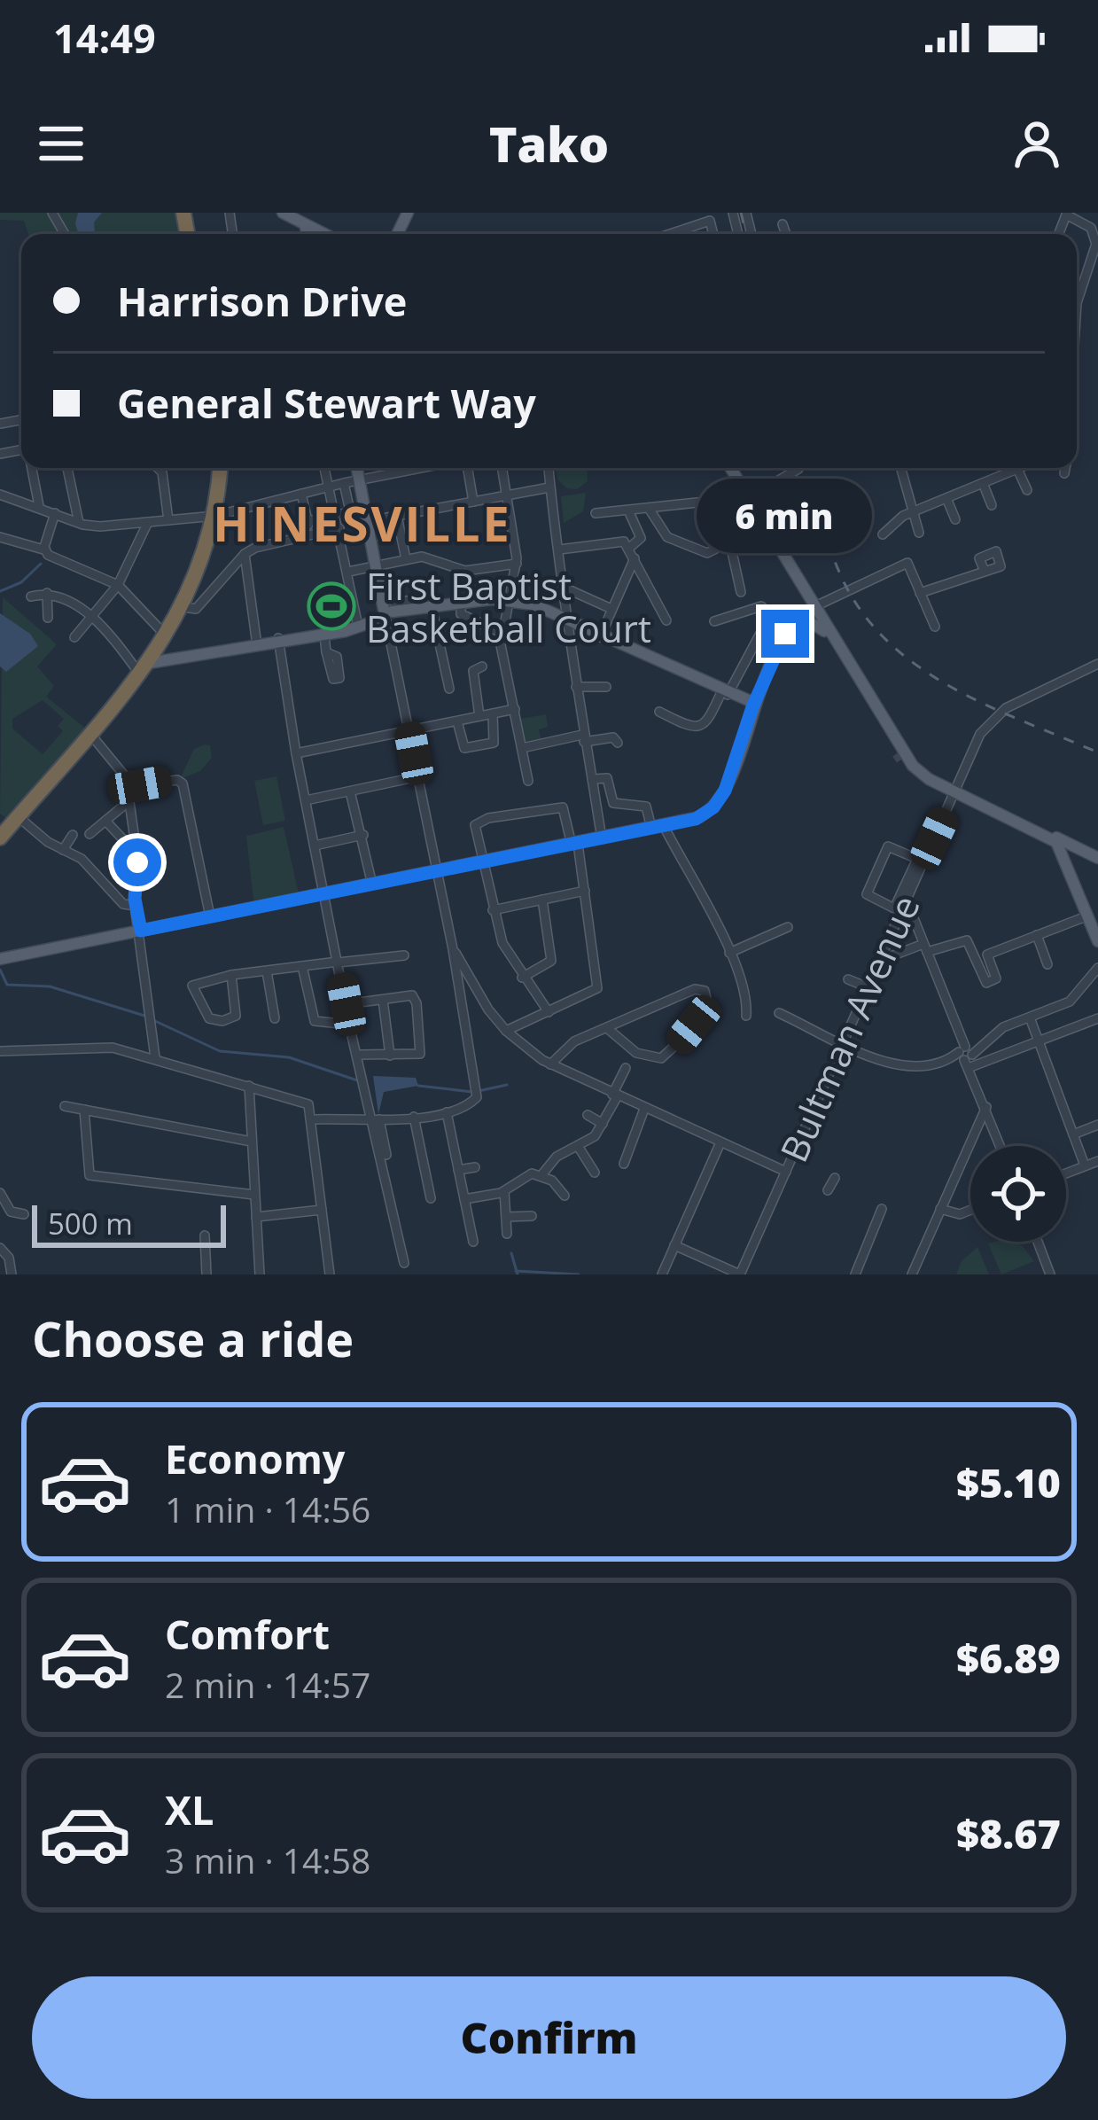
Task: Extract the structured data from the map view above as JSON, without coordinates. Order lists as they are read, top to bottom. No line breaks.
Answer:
{"streets":{"street":["Bultman Avenue"]},"districts":["HINESVILLE"],"places":{"sports":["First Baptist Basketball Court"]},"scale_bar":"500 m","page":{"status":"14:49","header":"Tako","banner":["Harrison Drive","General Stewart Way"],"bubble":"6 min","scale":"500 m","heading":"Choose a ride","list":[{"name":"Economy","note":"1 min · 14:56","value":"$5.10"},{"name":"Comfort","note":"2 min · 14:57","value":"$6.89"},{"name":"XL","note":"3 min · 14:58","value":"$8.67"}],"buttons":"Confirm"}}
